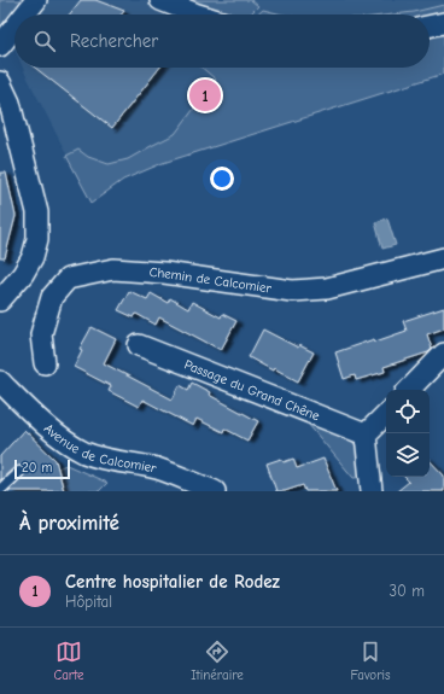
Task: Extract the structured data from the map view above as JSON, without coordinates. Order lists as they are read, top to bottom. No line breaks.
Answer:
{"streets":{"street":["Chemin de Calcomier","Passage du Grand Chêne","Avenue de Calcomier"]},"scale_bar":"20 m","page":{"search":"Rechercher","pins":"1","scale":"20 m","heading":"À proximité","list":[{"mark":"1","name":"Centre hospitalier de Rodez","note":"Hôpital","value":"30 m"}],"nav":["Carte","Itinéraire","Favoris"]}}
